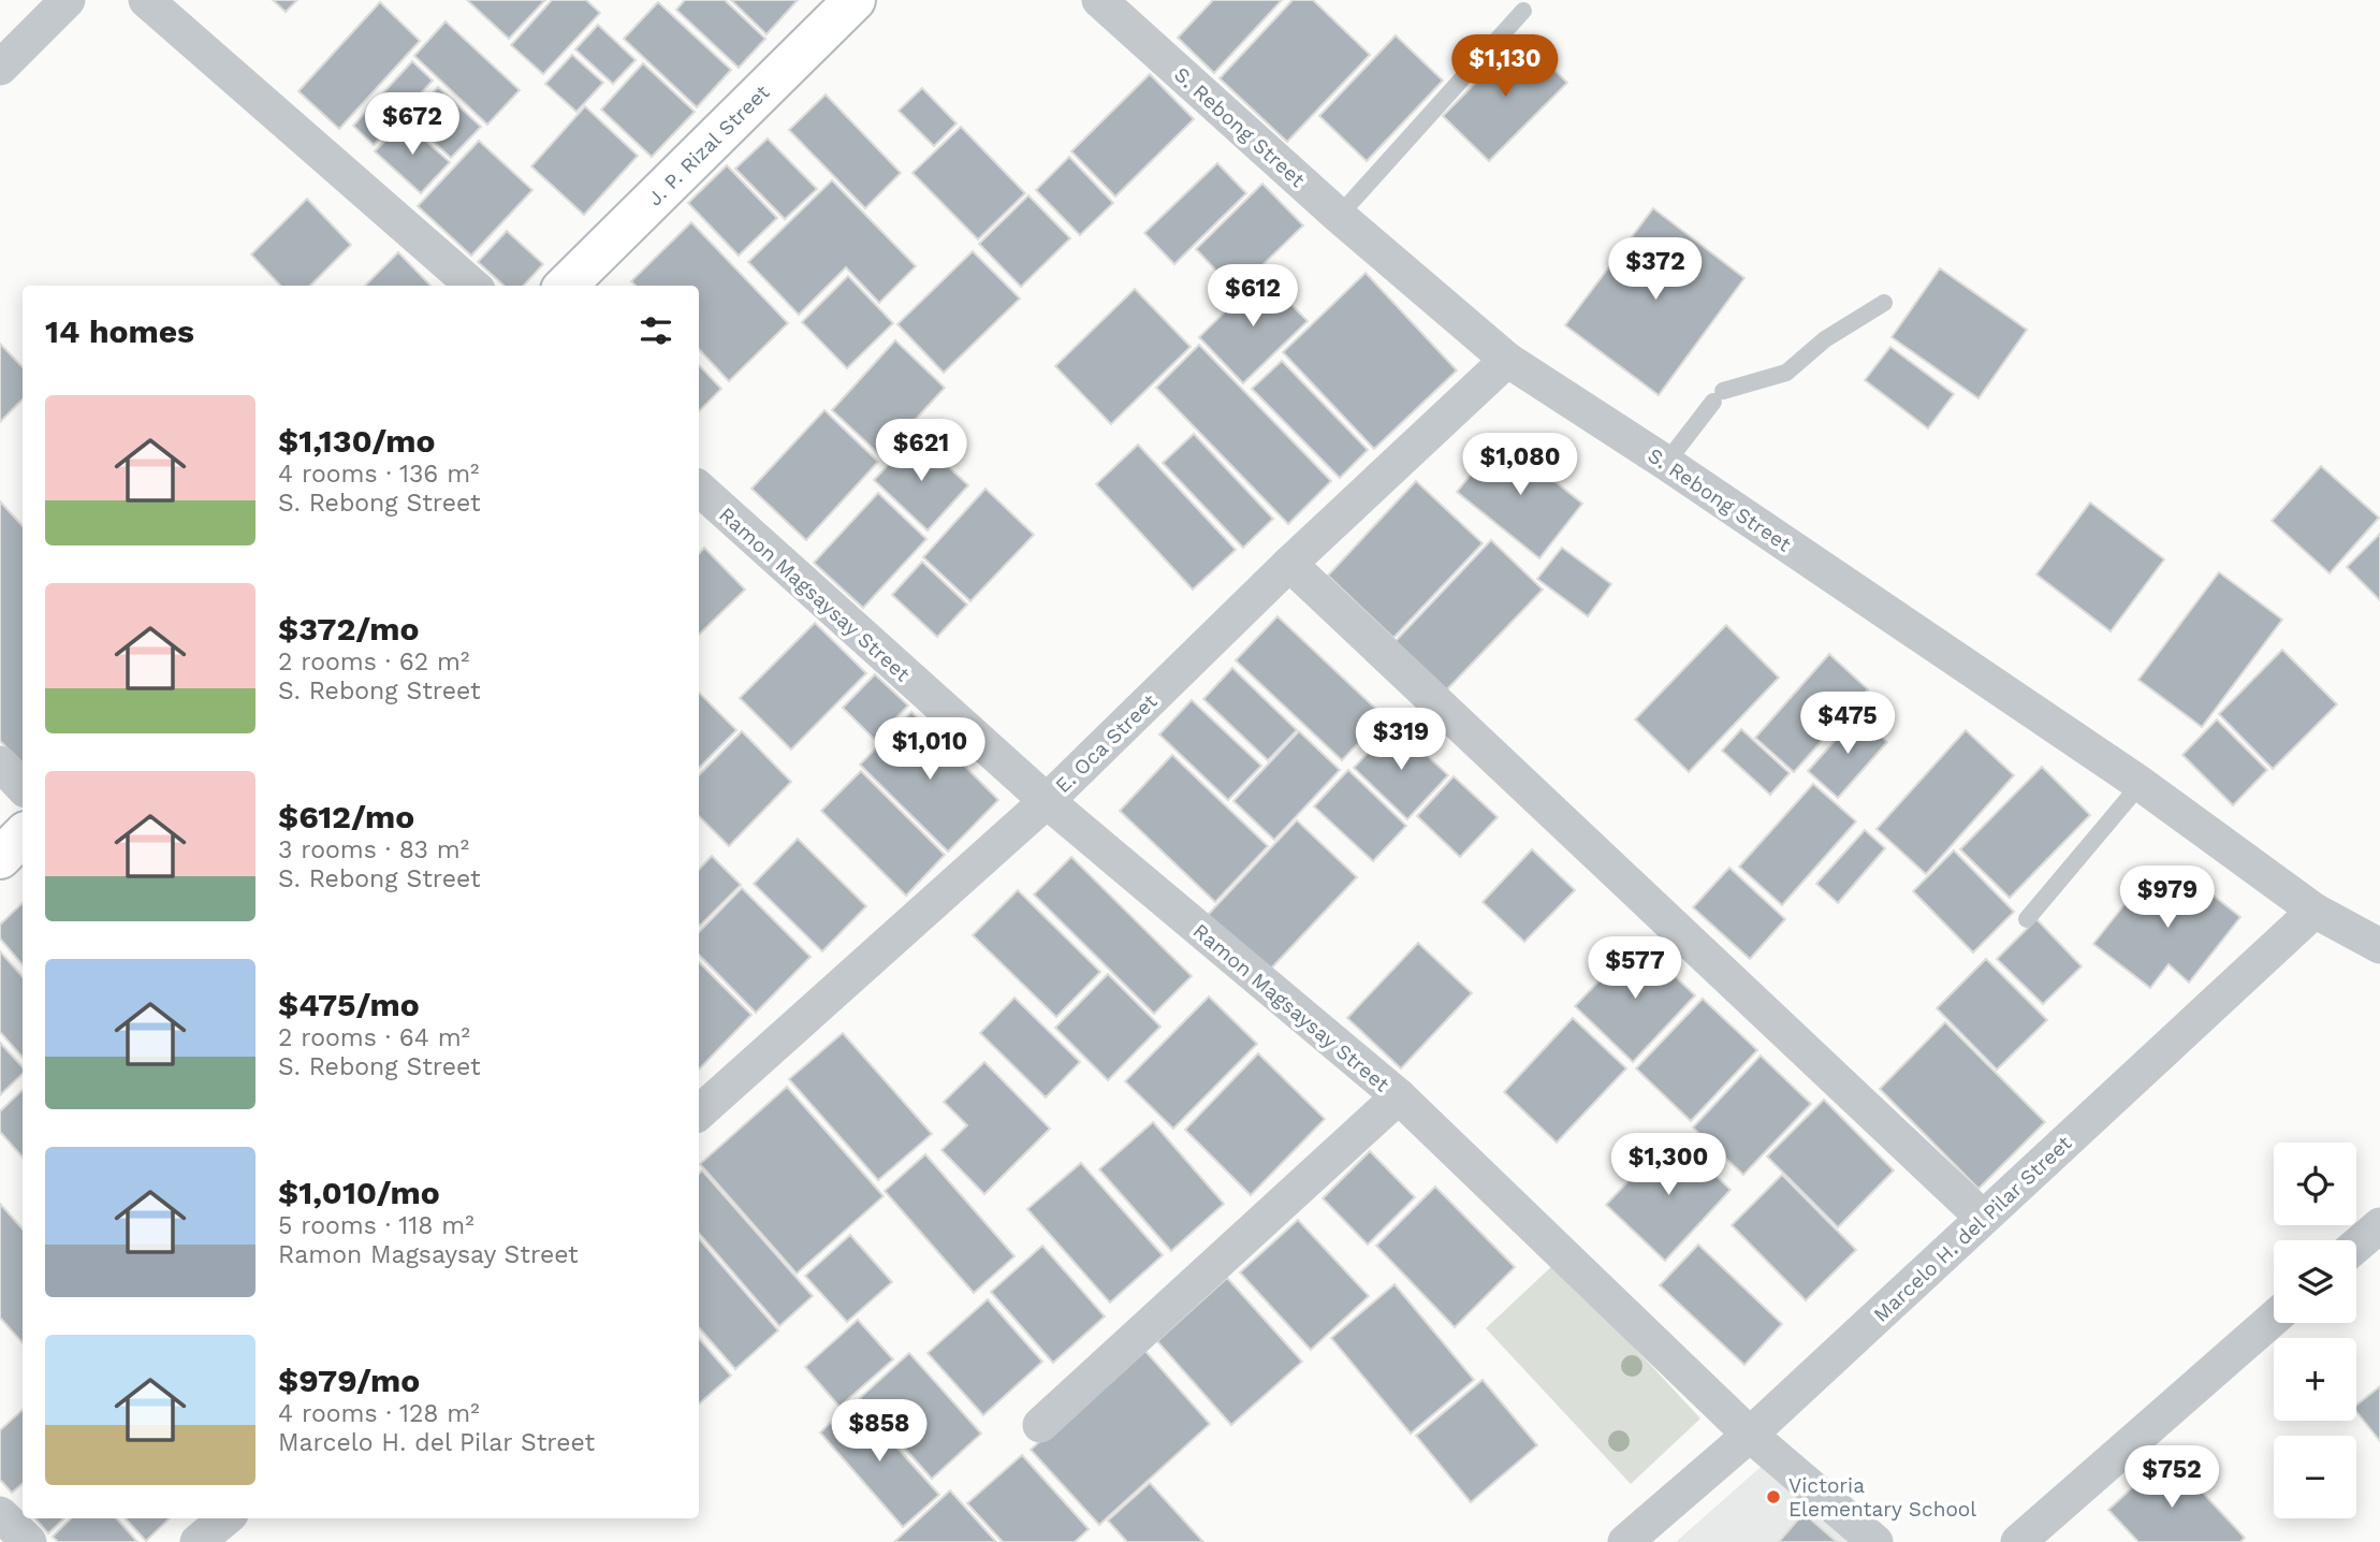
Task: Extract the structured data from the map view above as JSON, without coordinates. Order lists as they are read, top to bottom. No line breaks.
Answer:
{"streets":{"street":["S. Rebong Street","J. P. Rizal Street","Ramon Magsaysay Street","E. Oca Street","Marcelo H. del Pilar Street"]},"crossings":[["S. Rebong Street","E. Oca Street"],["S. Rebong Street","Marcelo H. del Pilar Street"],["Ramon Magsaysay Street","E. Oca Street"],["Ramon Magsaysay Street","Marcelo H. del Pilar Street"]],"places":["Victoria Elementary School"],"page":{"price":["$1,130","$672","$372","$612","$621","$1,080","$475","$319","$1,010","$979","$577","$1,300","$858","$752"],"heading":"14 homes","list":[{"name":"$1,130/mo","note":"4 rooms · 136 m² · S. Rebong Street"},{"name":"$372/mo","note":"2 rooms · 62 m² · S. Rebong Street"},{"name":"$612/mo","note":"3 rooms · 83 m² · S. Rebong Street"},{"name":"$475/mo","note":"2 rooms · 64 m² · S. Rebong Street"},{"name":"$1,010/mo","note":"5 rooms · 118 m² · Ramon Magsaysay Street"},{"name":"$979/mo","note":"4 rooms · 128 m² · Marcelo H. del Pilar Street"}],"map_buttons":["+","−"]}}
